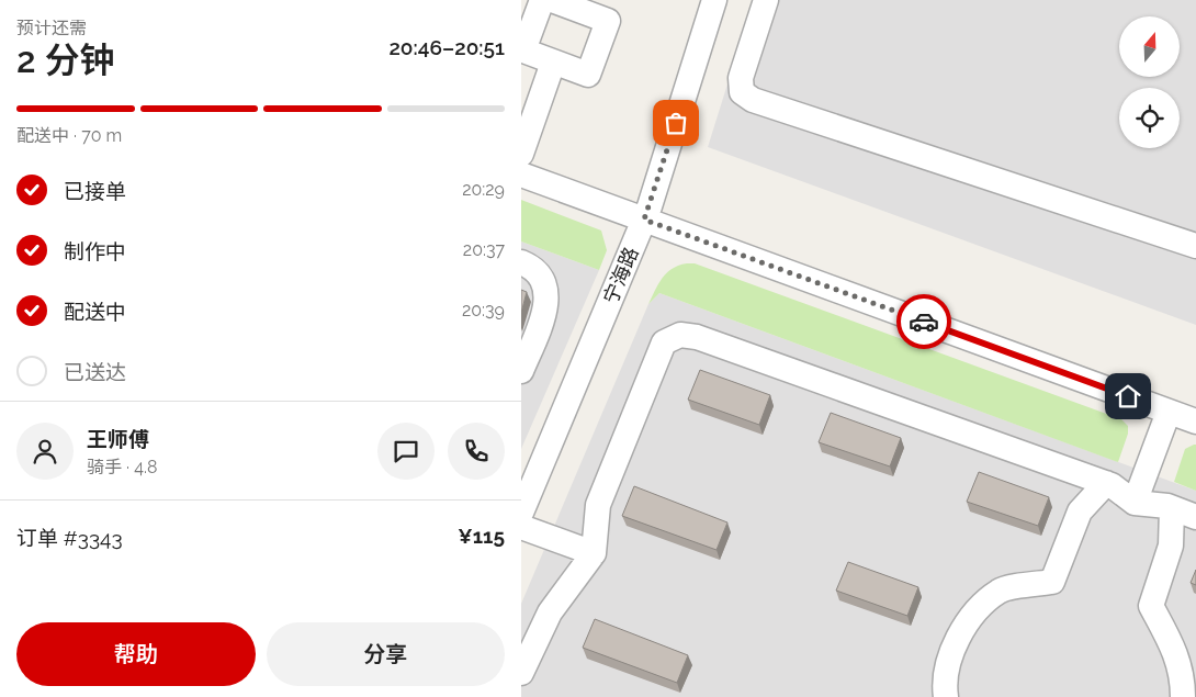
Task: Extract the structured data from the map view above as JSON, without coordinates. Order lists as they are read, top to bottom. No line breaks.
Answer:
{"streets":{"street":["宁海路"]},"north":"top","page":{"heading":["2 分钟","预计还需","20:46–20:51"],"panel":["王师傅","骑手 · 4.8","订单 #3343","¥115"],"bar":"配送中 · 70 m","list":[["已接单","20:29"],["制作中","20:37"],["配送中","20:39"],"已送达"],"buttons":["帮助","分享"]}}
